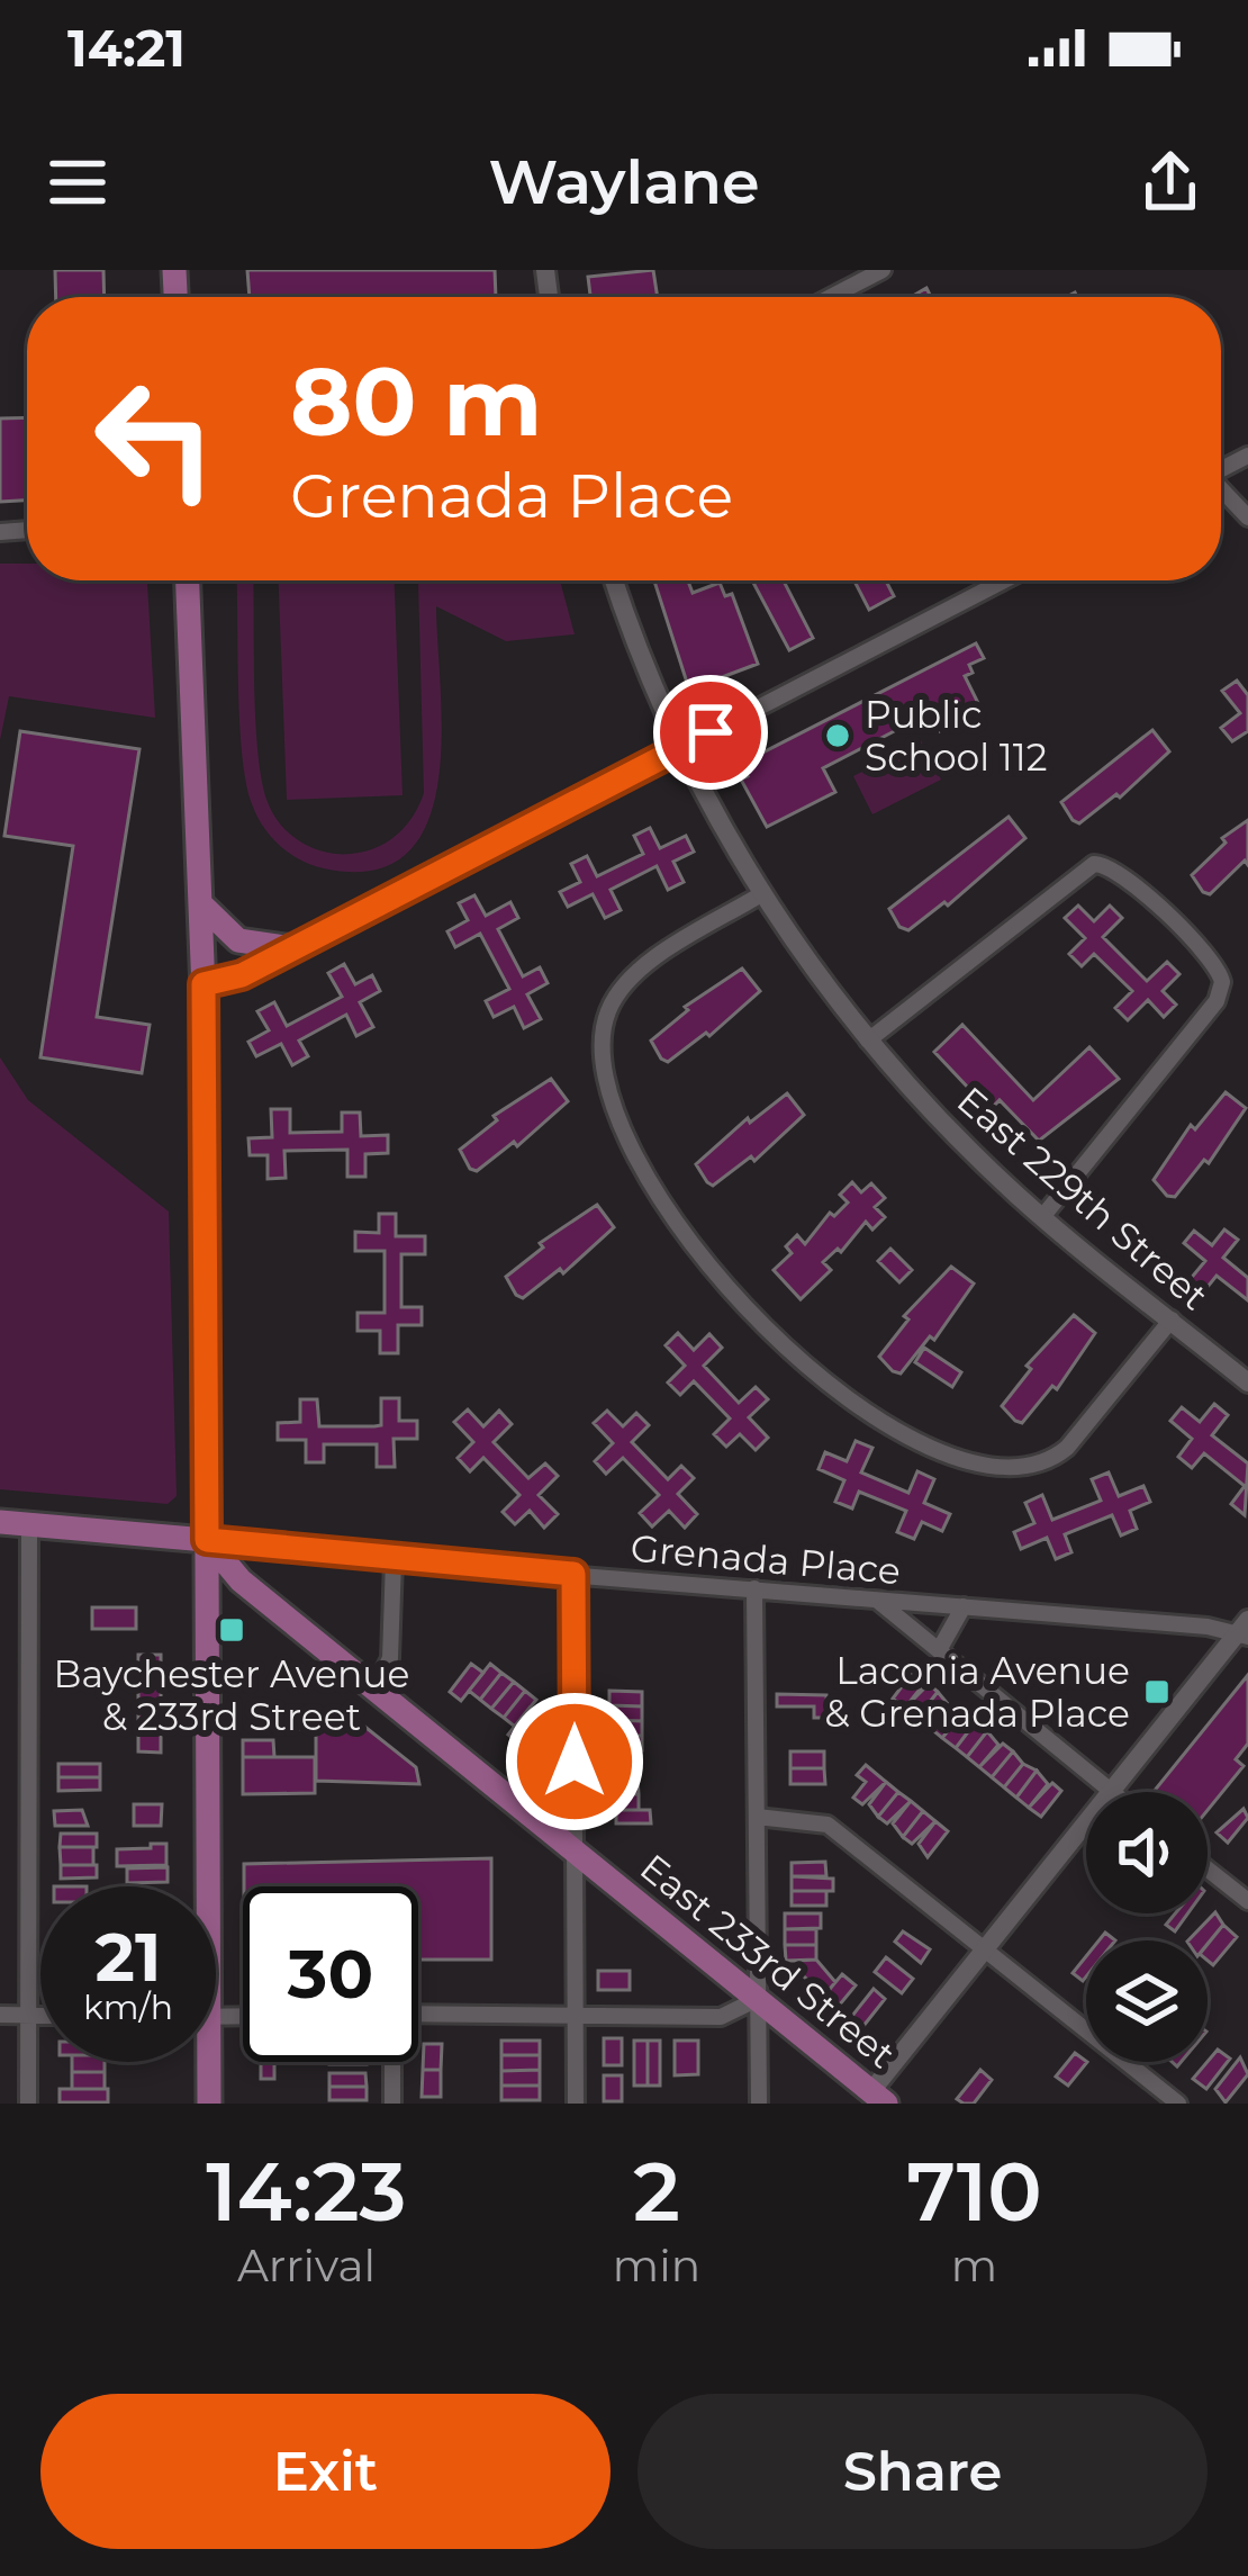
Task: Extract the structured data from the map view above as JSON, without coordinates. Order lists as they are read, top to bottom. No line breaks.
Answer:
{"streets":{"main road":["East 233rd Street"],"street":["East 229th Street","Grenada Place"]},"crossings":[["Grenada Place","East 233rd Street"]],"places":{"other":["Public School 112"],"transit":["Baychester Avenue & 233rd Street","Laconia Avenue & Grenada Place"]},"page":{"status":"14:21","header":"Waylane","turn":["80 m","Grenada Place"],"speed":"21 km/h","limit":"30","eta":["14:23","Arrival","2","min","710","m"],"buttons":["Exit","Share"]}}
